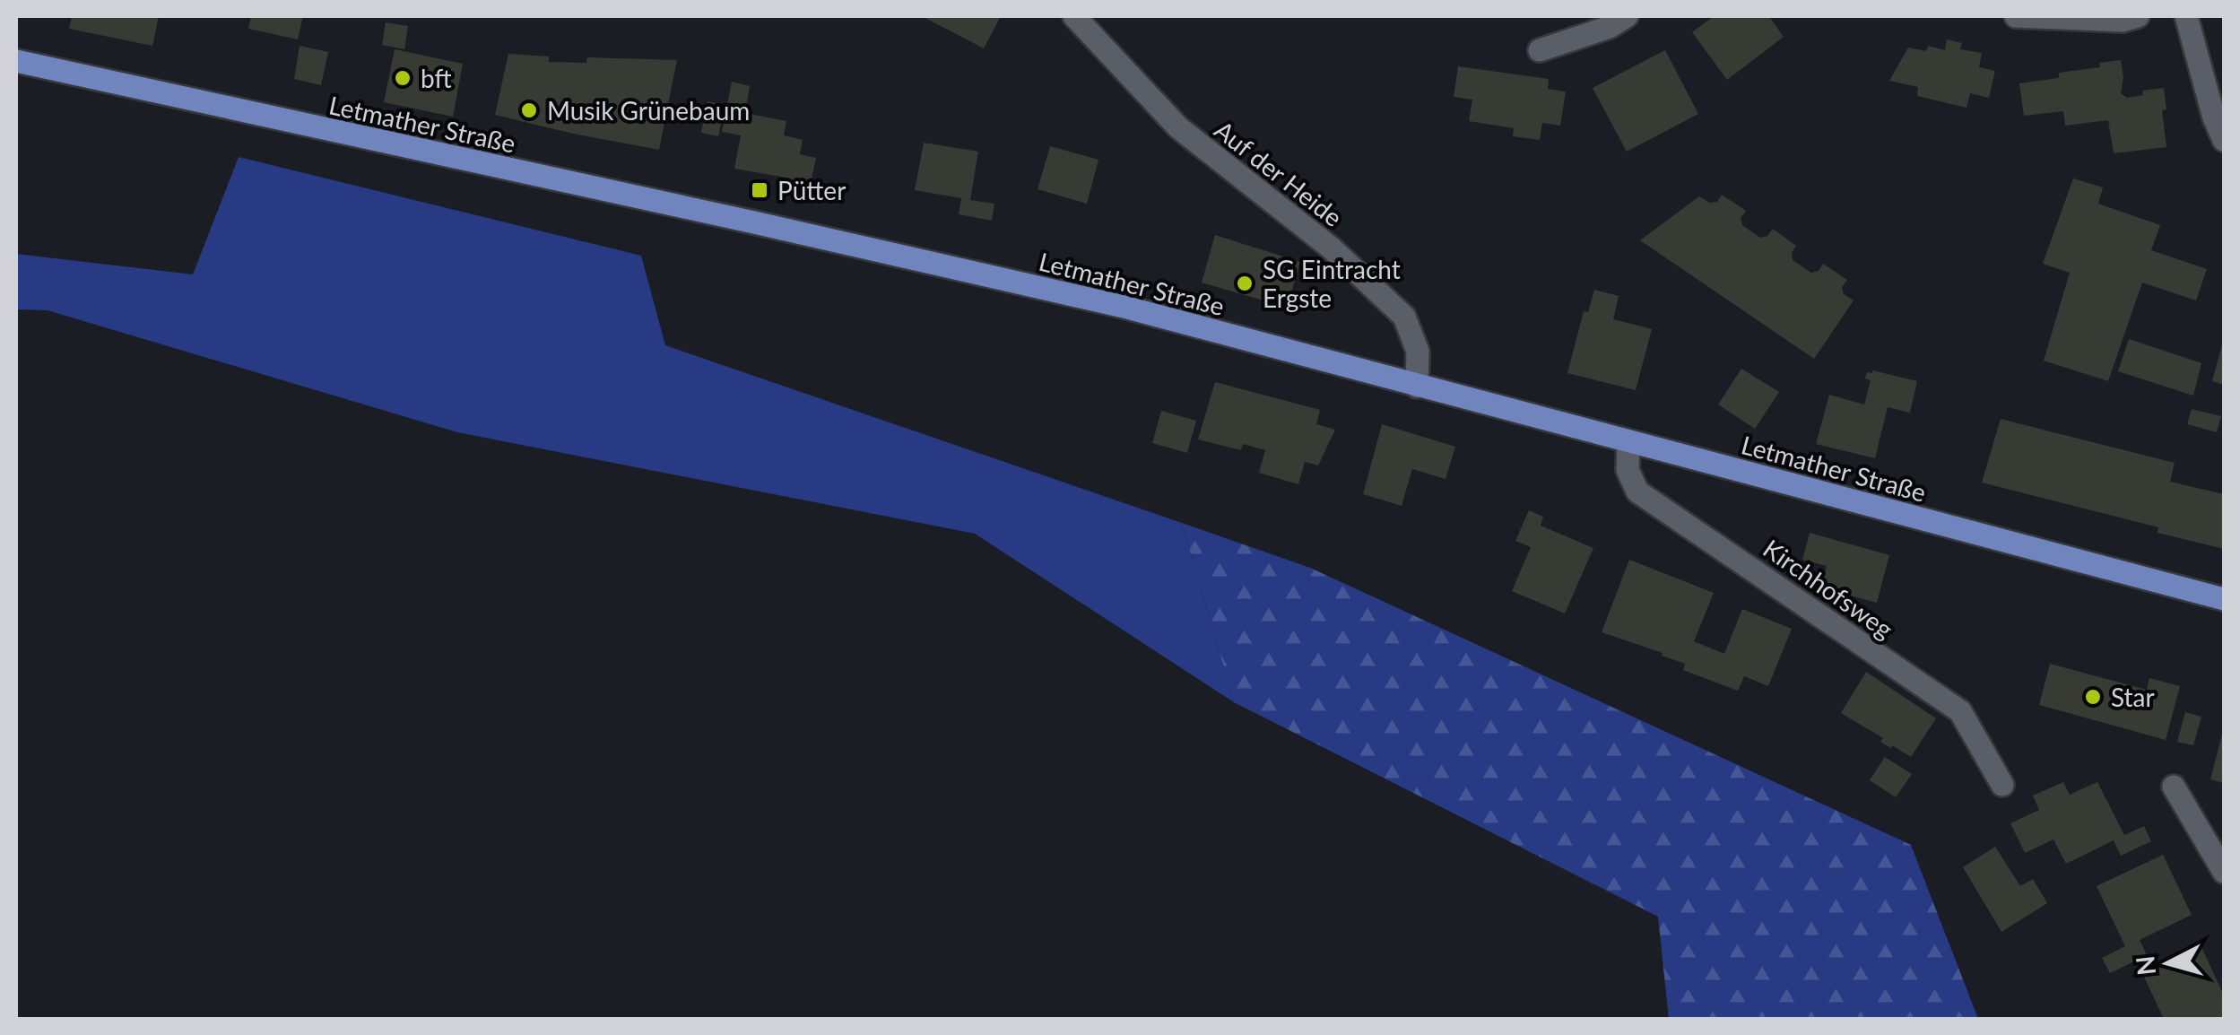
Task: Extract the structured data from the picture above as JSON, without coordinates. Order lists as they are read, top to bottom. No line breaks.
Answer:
{"streets":{"main road":["Letmather Straße"],"street":["Auf der Heide","Kirchhofsweg"]},"crossings":[["Letmather Straße","Auf der Heide"],["Letmather Straße","Kirchhofsweg"]],"places":{"other":["bft","Musik Grünebaum","SG Eintracht Ergste","Star"],"transit":["Pütter"]},"north":"left"}
